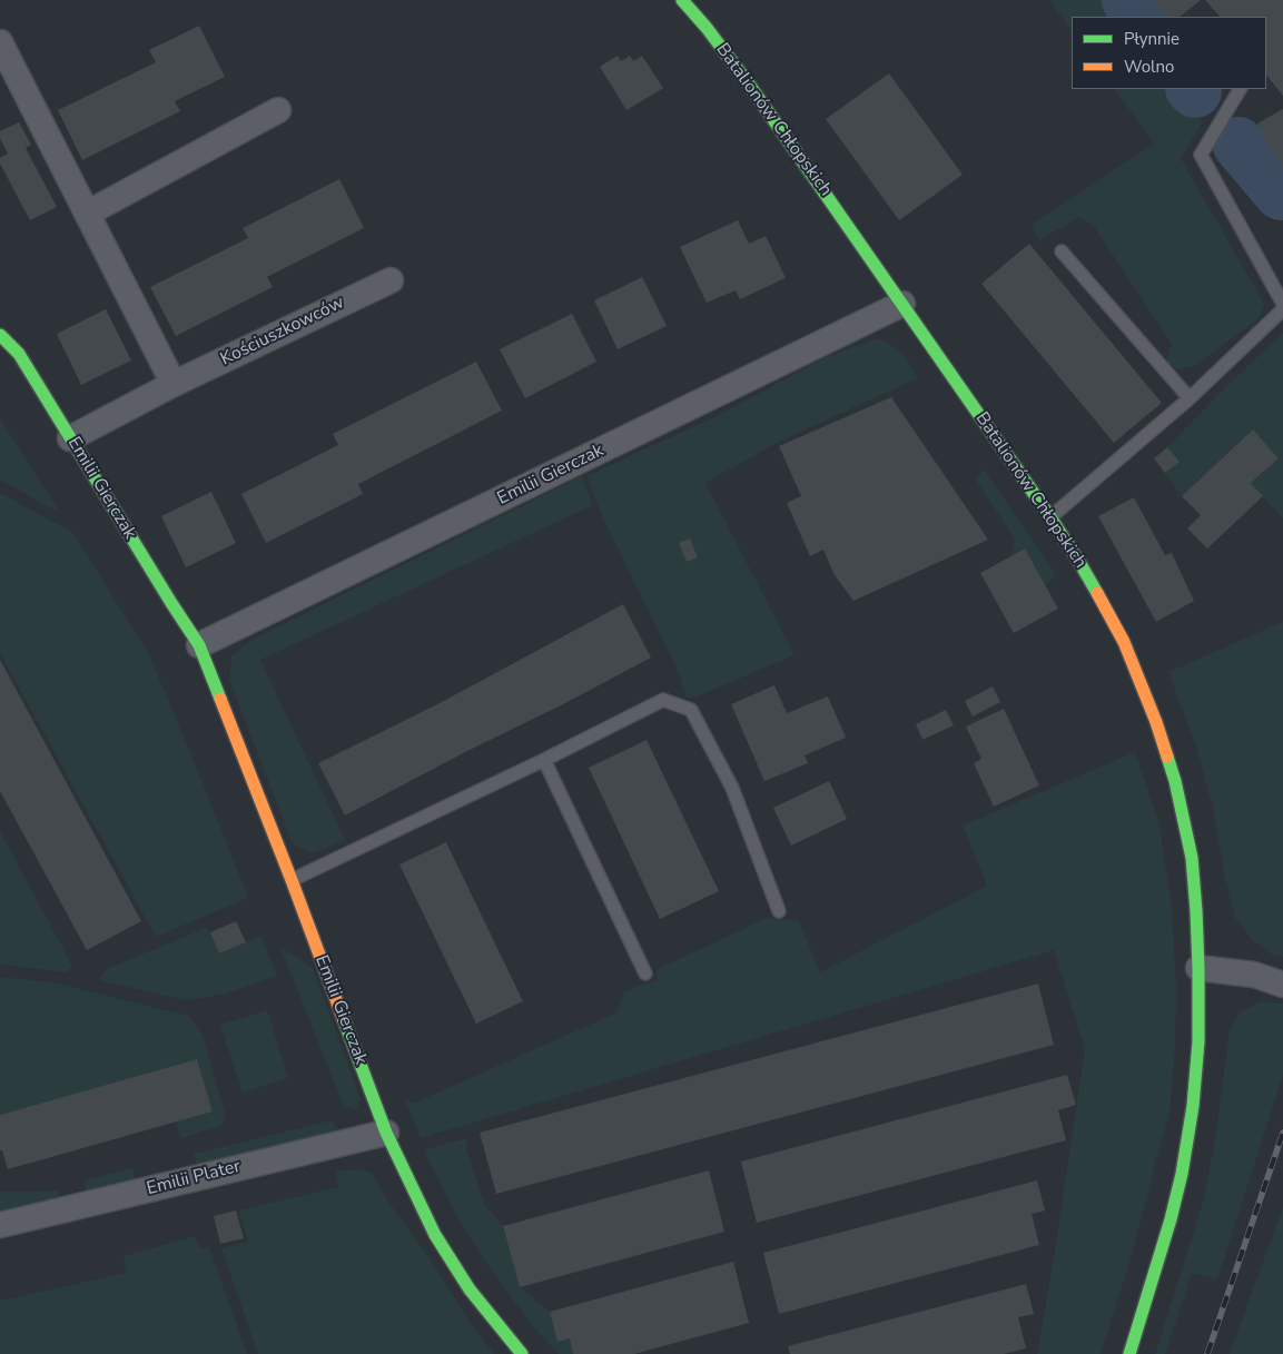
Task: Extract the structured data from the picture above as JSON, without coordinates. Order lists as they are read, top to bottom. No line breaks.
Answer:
{"streets":{"street":["Batalionów Chłopskich","Kościuszkowców","Emilii Gierczak","Emilii Plater"]},"crossings":[["Batalionów Chłopskich","Emilii Gierczak"],["Kościuszkowców","Emilii Gierczak"],["Emilii Gierczak","Emilii Plater"]],"legend":["Płynnie","Wolno"]}
